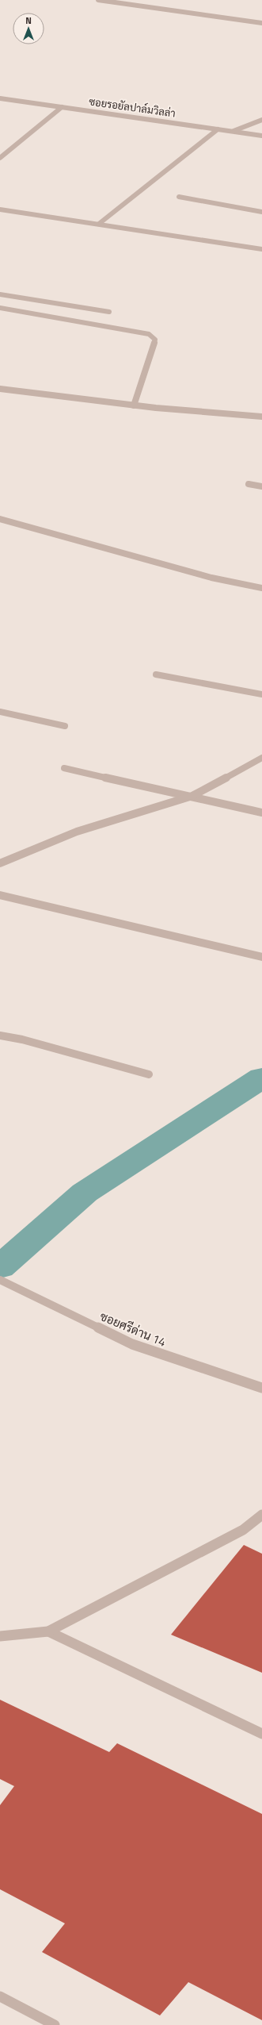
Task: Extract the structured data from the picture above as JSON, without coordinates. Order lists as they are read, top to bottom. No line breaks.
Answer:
{"streets":{"street":["ซอยรอยัลปาล์มวิลล่า","ซอยศรีด่าน 14"]},"north":"top"}
